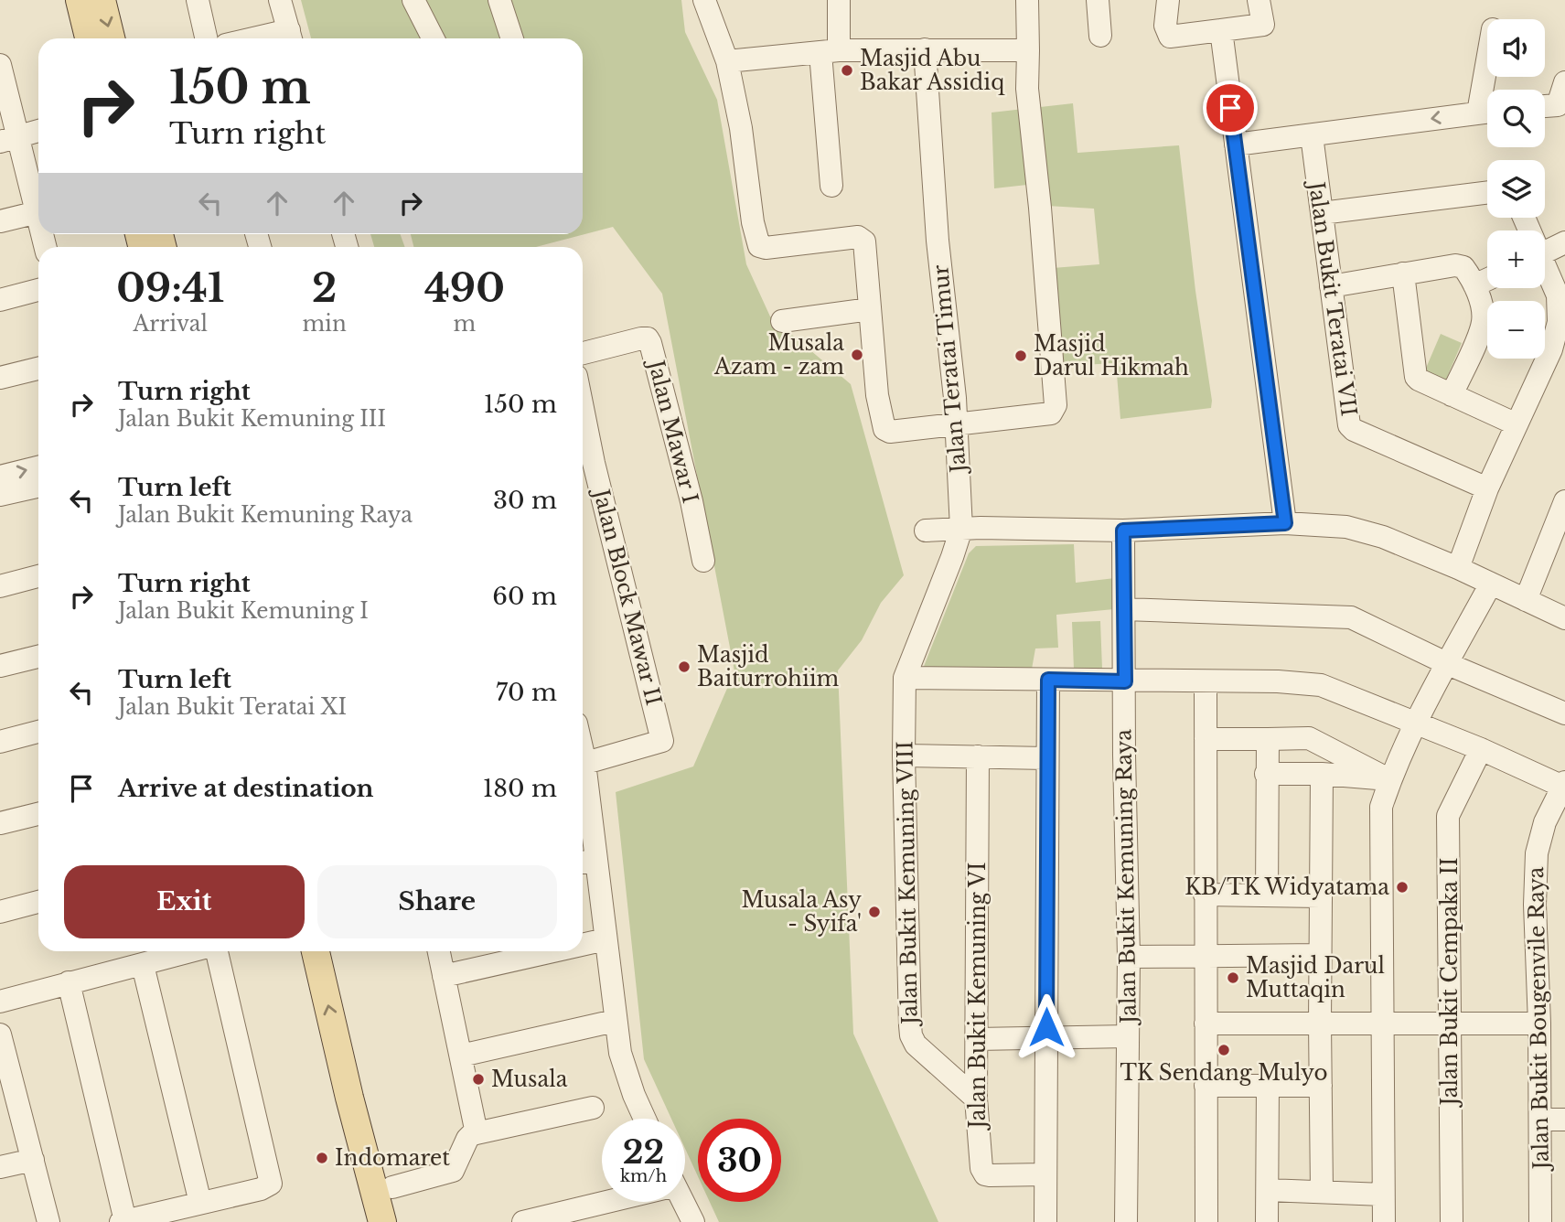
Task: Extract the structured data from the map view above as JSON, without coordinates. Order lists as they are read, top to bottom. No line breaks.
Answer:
{"streets":{"street":["Jalan Bukit Teratai VII","Jalan Teratai Timur","Jalan Mawar I","Jalan Block Mawar II","Jalan Bukit Kemuning Raya","Jalan Bukit Kemuning VIII","Jalan Bukit Cempaka II","Jalan Bukit Kemuning VI","Jalan Bukit Bougenvile Raya"]},"crossings":[["Jalan Teratai Timur","Jalan Bukit Kemuning VIII"],["Jalan Bukit Kemuning VIII","Jalan Bukit Kemuning VI"]],"places":["Masjid Abu Bakar Assidiq","Musala Azam - zam","Masjid Darul Hikmah","Masjid Baiturrohiim","KB/TK Widyatama","Musala Asy - Syifa'","Masjid Darul Muttaqin","TK Sendang Mulyo","Musala","Indomaret"],"page":{"map_buttons":["+","−"],"turn":["150 m","Turn right"],"eta":["09:41","Arrival","2","min","490","m"],"list":[{"name":"Turn right","note":"Jalan Bukit Kemuning III","value":"150 m"},{"name":"Turn left","note":"Jalan Bukit Kemuning Raya","value":"30 m"},{"name":"Turn right","note":"Jalan Bukit Kemuning I","value":"60 m"},{"name":"Turn left","note":"Jalan Bukit Teratai XI","value":"70 m"},{"name":"Arrive at destination","value":"180 m"}],"buttons":["Exit","Share"],"speed":"22 km/h","limit":"30"}}
